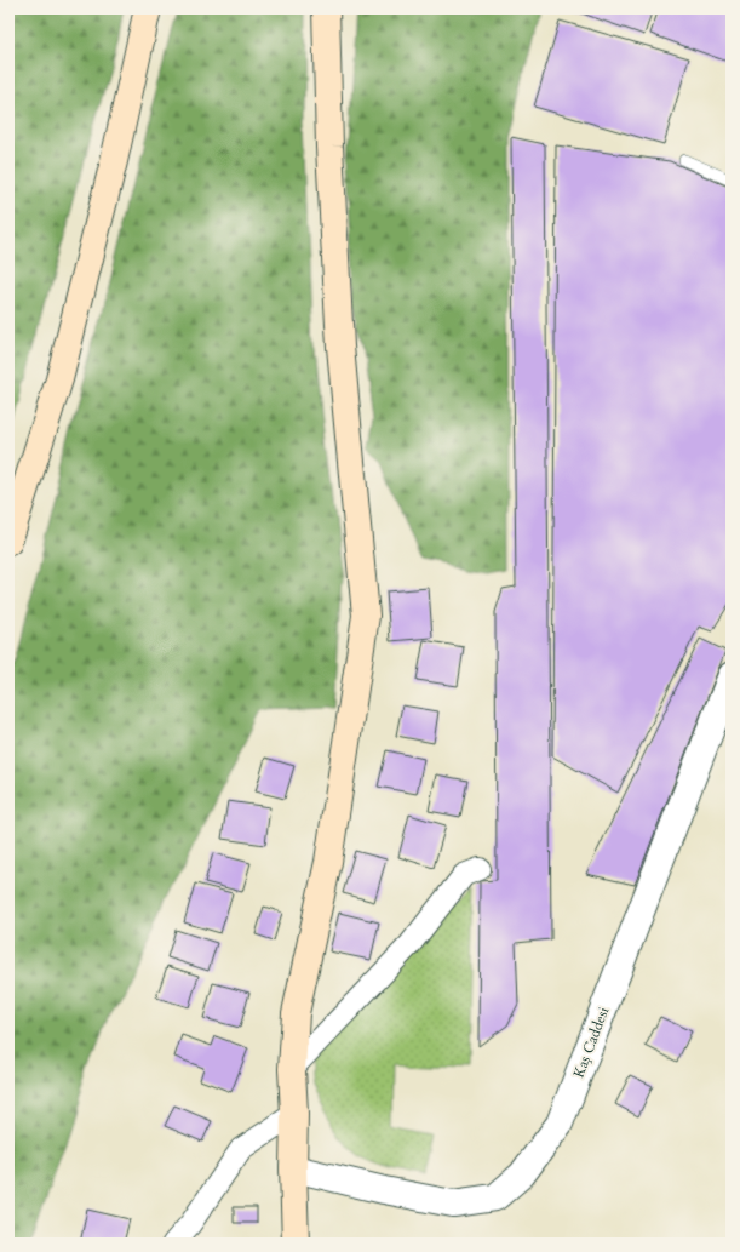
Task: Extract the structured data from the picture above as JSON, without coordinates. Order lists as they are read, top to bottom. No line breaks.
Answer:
{"streets":{"street":["Kaş Caddesi"]}}
